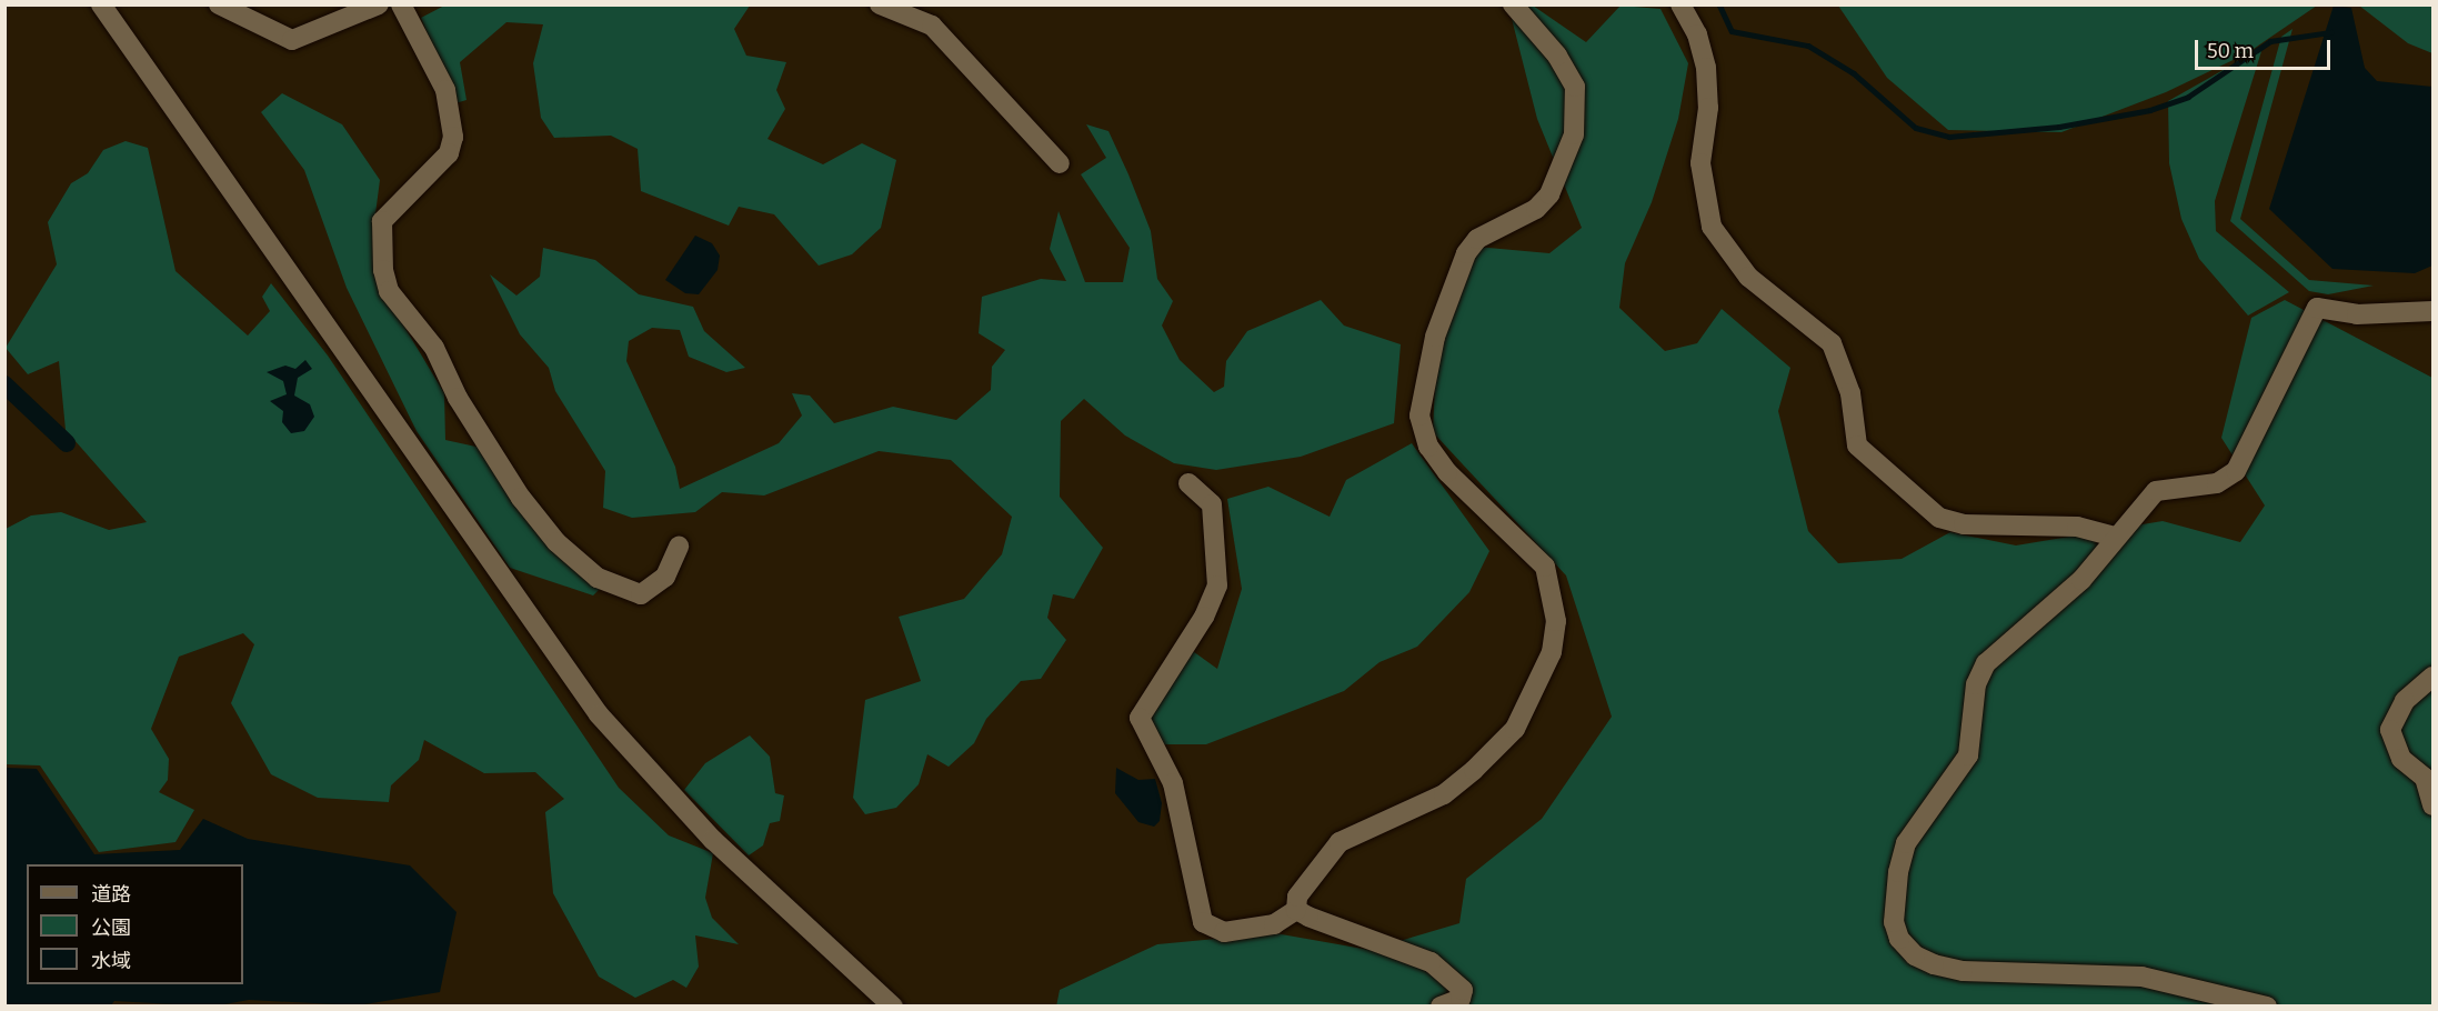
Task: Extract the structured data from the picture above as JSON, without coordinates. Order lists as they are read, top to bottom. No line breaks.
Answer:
{"legend":["道路","公園","水域"],"scale_bar":"50 m"}
